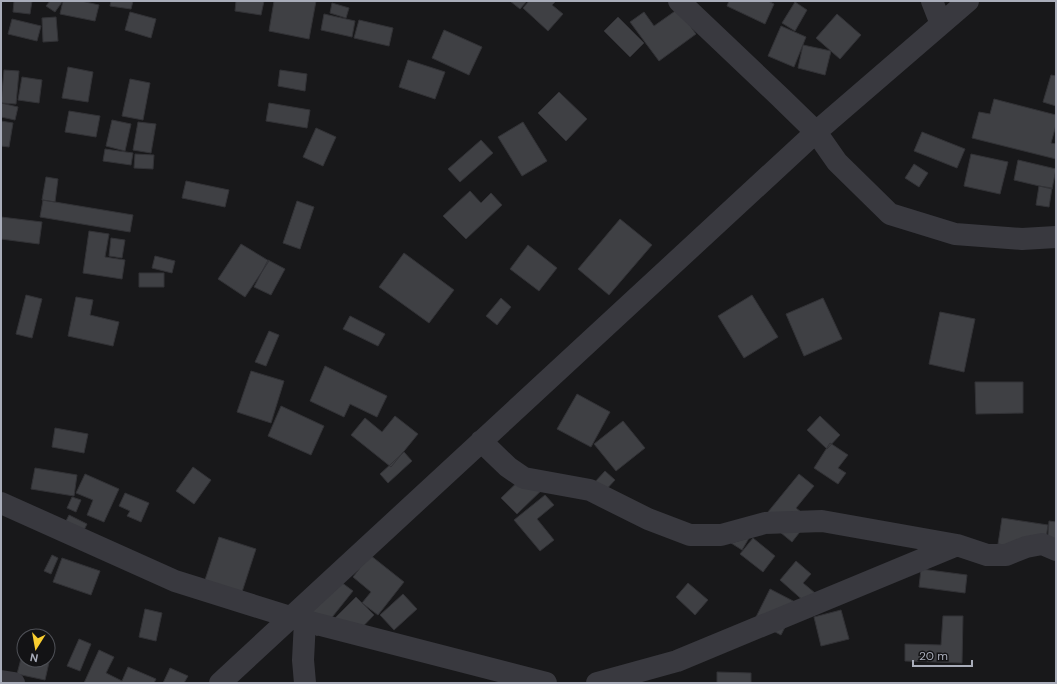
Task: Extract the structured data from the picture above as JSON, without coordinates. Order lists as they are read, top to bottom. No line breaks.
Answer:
{"scale_bar":"20 m","north":"bottom"}
